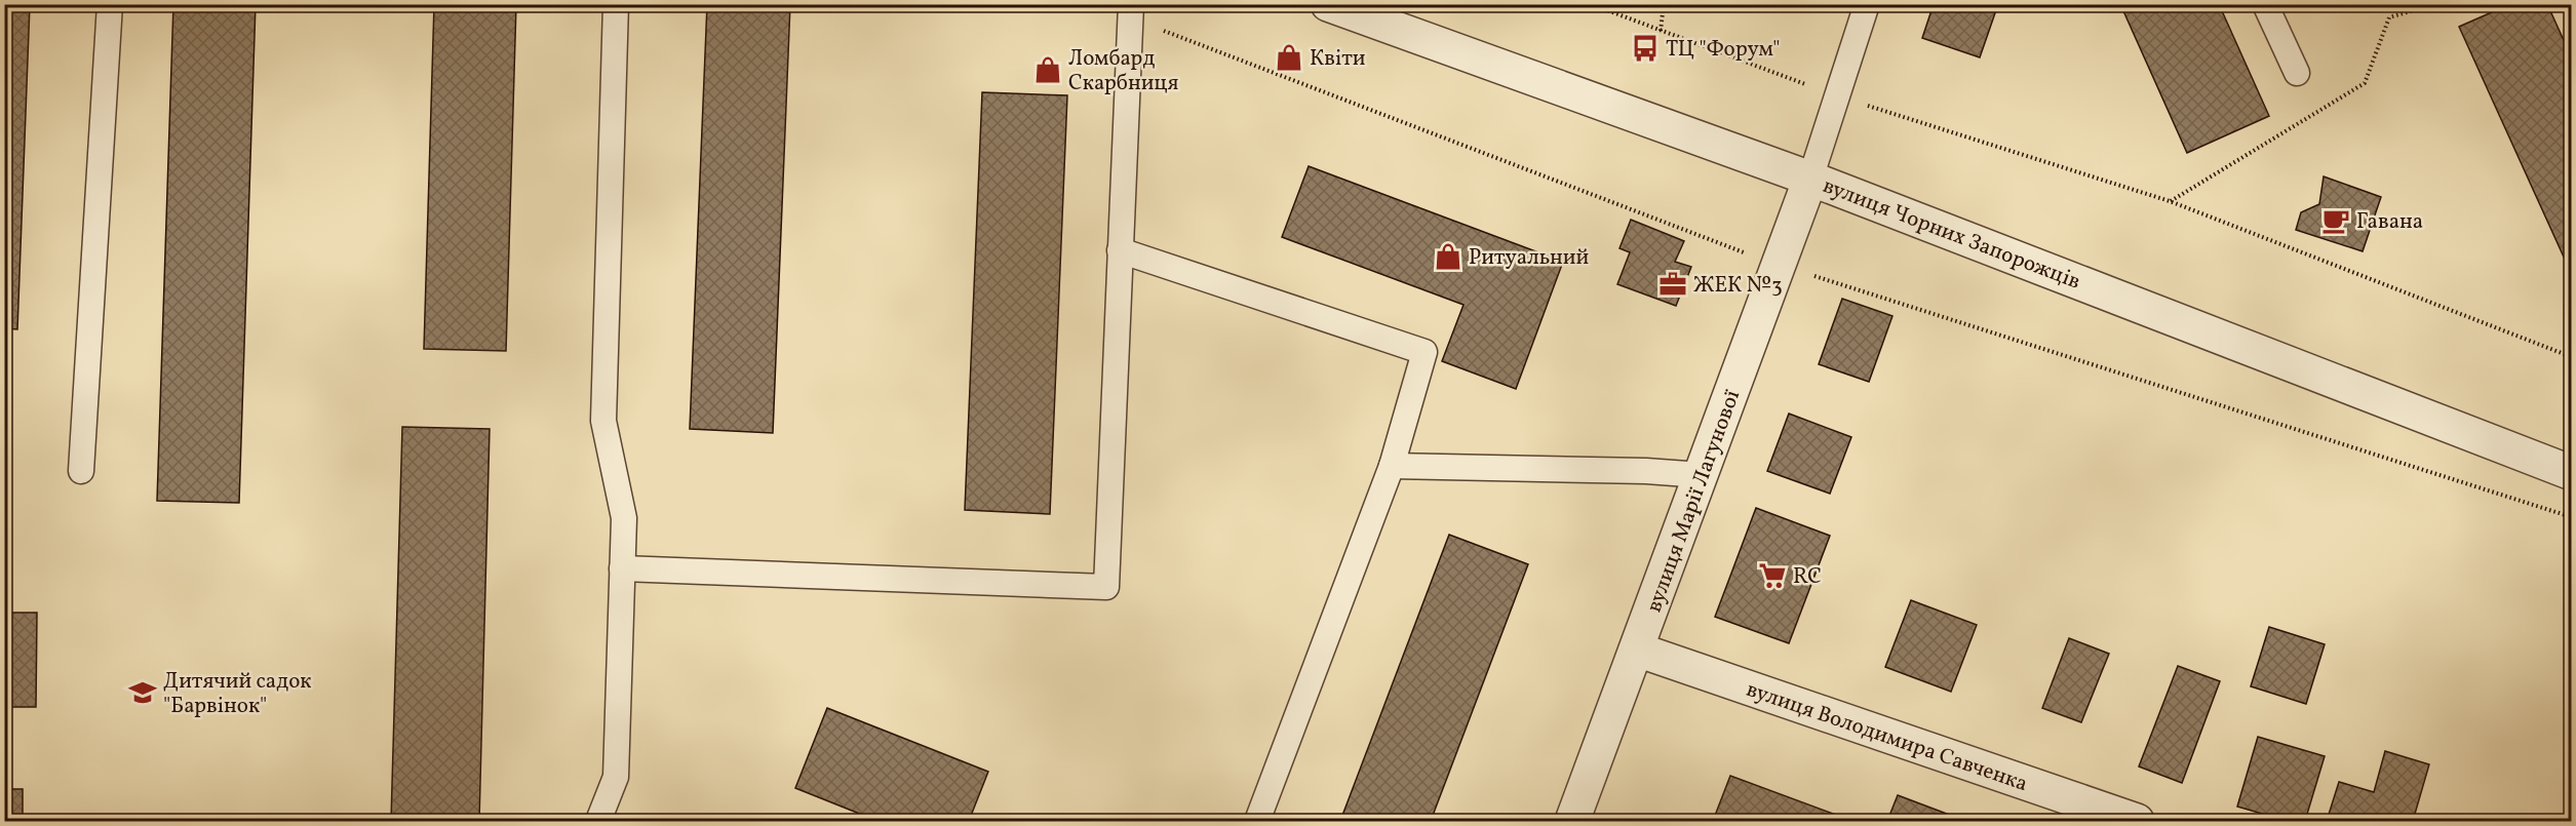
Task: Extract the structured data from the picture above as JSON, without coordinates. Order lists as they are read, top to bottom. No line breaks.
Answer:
{"streets":{"street":["вулиця Чорних Запорожців","вулиця Марії Лагунової","вулиця Володимира Савченка"]},"crossings":[["вулиця Чорних Запорожців","вулиця Марії Лагунової"],["вулиця Марії Лагунової","вулиця Володимира Савченка"]],"places":{"bus stop":["ТЦ \"Форум\""],"shop":["Квіти","Ломбард Скарбниця","Ритуальний"],"cafe":["Гавана"],"office":["ЖЕК №3"],"supermarket":["RC"],"school or university":["Дитячий садок \"Барвінок\""]}}
